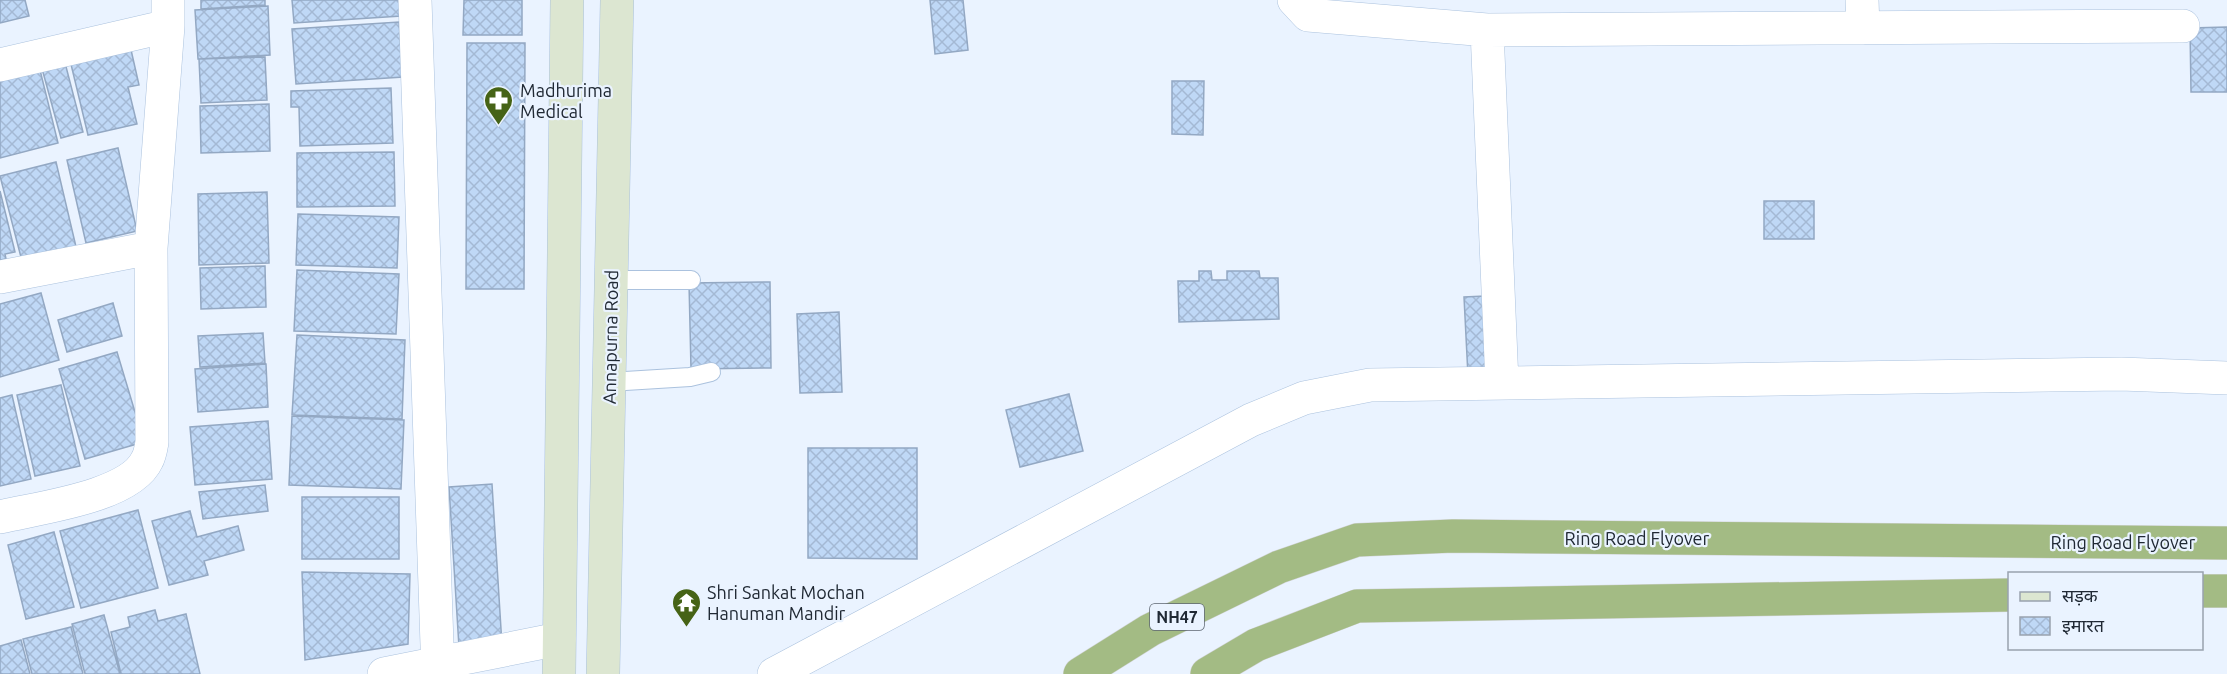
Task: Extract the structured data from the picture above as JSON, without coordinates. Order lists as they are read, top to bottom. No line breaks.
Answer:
{"streets":{"highway":["Ring Road Flyover","NH47"],"main road":["Annapurna Road"]},"places":{"pharmacy":["Madhurima Medical"],"temple":["Shri Sankat Mochan Hanuman Mandir"]},"legend":["सड़क","इमारत"]}
